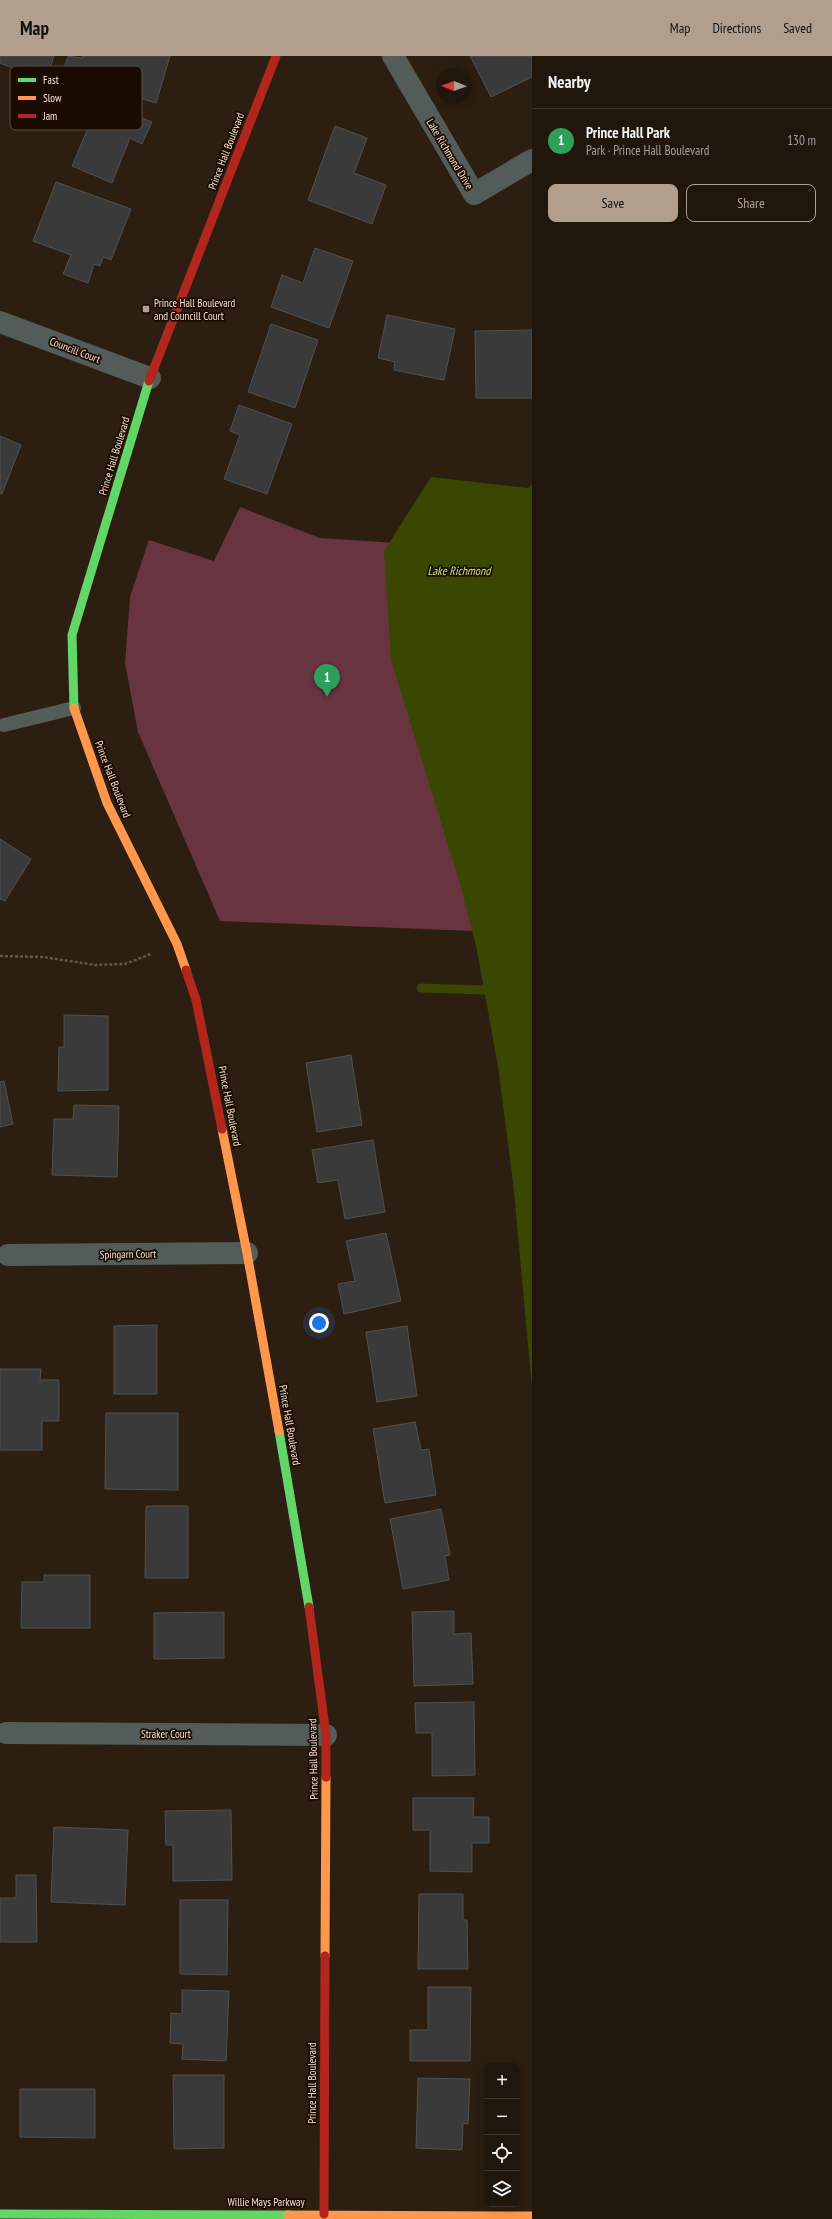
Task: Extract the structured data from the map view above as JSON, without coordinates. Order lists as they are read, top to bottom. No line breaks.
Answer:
{"streets":{"street":["Prince Hall Boulevard","Lake Richmond Drive","Councill Court","Spingarn Court","Straker Court","Willie Mays Parkway"]},"crossings":[["Prince Hall Boulevard","Councill Court"],["Prince Hall Boulevard","Spingarn Court"],["Prince Hall Boulevard","Straker Court"],["Prince Hall Boulevard","Willie Mays Parkway"]],"water":["Lake Richmond"],"places":{"transit":["Prince Hall Boulevard and Councill Court"]},"legend":["Fast","Slow","Jam"],"north":"left","page":{"header":"Map","nav":["Map","Directions","Saved"],"heading":"Nearby","list":[{"mark":"1","name":"Prince Hall Park","note":"Park · Prince Hall Boulevard","value":"130 m"}],"buttons":["Save","Share"],"pins":"1","map_buttons":["+","−"]}}
